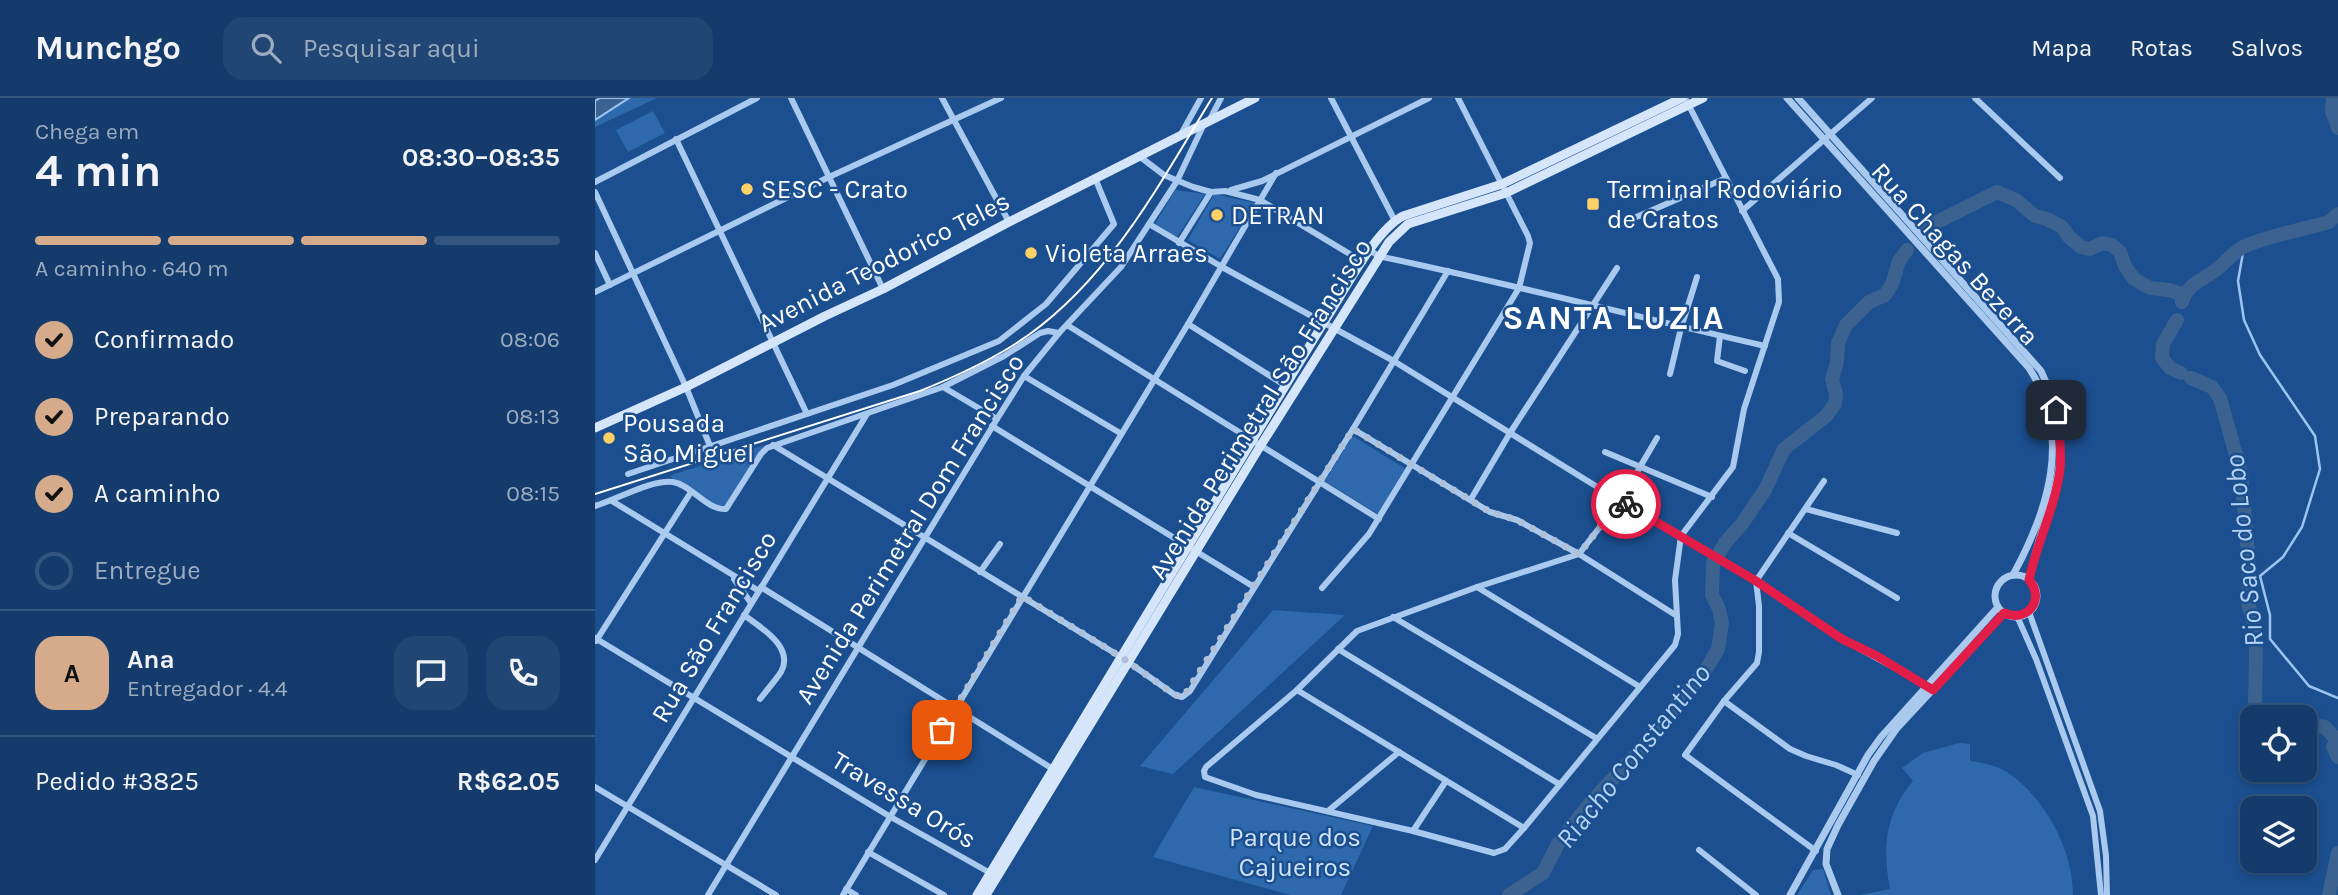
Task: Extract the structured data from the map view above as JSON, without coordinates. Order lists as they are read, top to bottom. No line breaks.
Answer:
{"streets":{"main road":["Avenida Teodorico Teles","Avenida Perimetral São Francisco"],"street":["Rua Chagas Bezerra","Avenida Perimetral Dom Francisco","Rua São Francisco","Travessa Orós"]},"crossings":[["Avenida Teodorico Teles","Avenida Perimetral Dom Francisco"],["Avenida Perimetral São Francisco","Travessa Orós"],["Avenida Perimetral Dom Francisco","Travessa Orós"],["Rua São Francisco","Travessa Orós"]],"districts":["SANTA LUZIA"],"water":["Rio Saco do Lobo","Riacho Constantino"],"parks":["Parque dos Cajueiros"],"places":{"other":["SESC - Crato","DETRAN","Violeta Arraes","Pousada São Miguel"],"transit":["Terminal Rodoviário de Cratos"]},"page":{"header":"Munchgo","search":"Pesquisar aqui","nav":["Mapa","Rotas","Salvos"],"heading":["4 min","Chega em","08:30–08:35"],"panel":["Ana","Entregador · 4.4","Pedido #3825","R$62.05"],"bar":"A caminho · 640 m","list":[["Confirmado","08:06"],["Preparando","08:13"],["A caminho","08:15"],"Entregue"],"round":"A"}}
